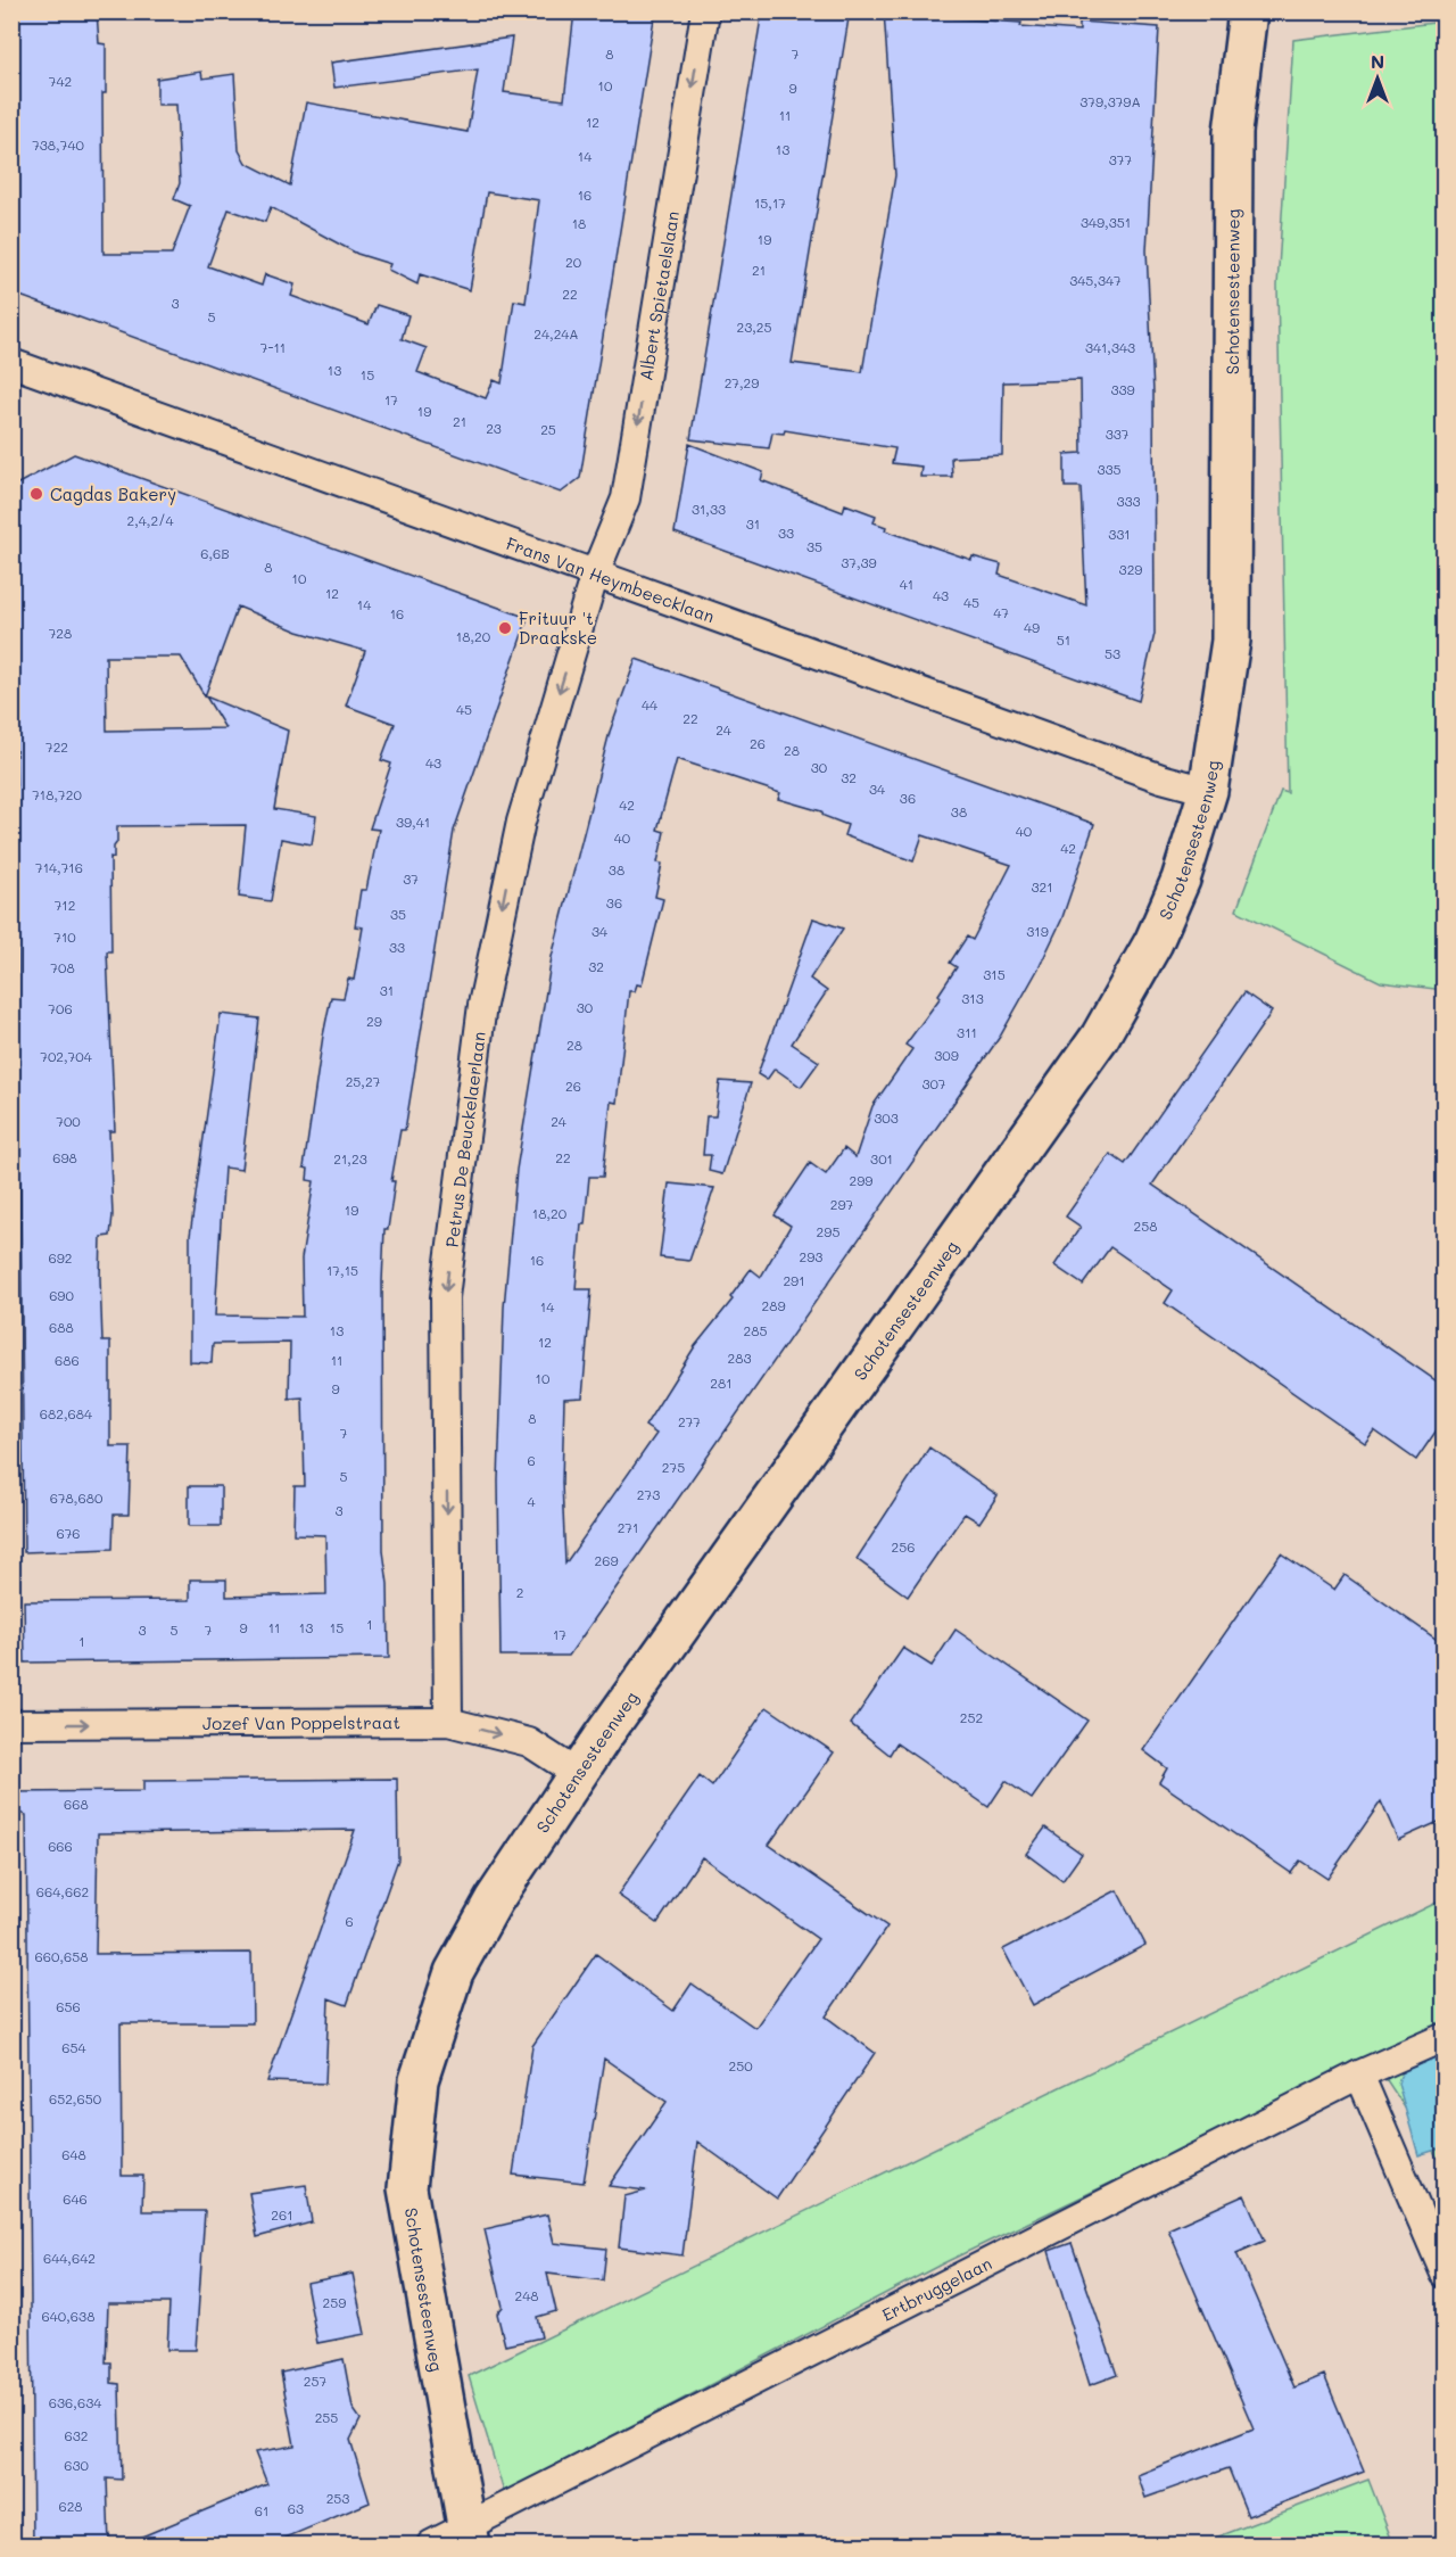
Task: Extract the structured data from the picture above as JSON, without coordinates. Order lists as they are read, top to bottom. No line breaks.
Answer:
{"streets":{"street":["Schotensesteenweg","Albert Spietaelslaan","Frans Van Heymbeecklaan","Petrus De Beuckelaerlaan","Jozef Van Poppelstraat","Ertbruggelaan"]},"crossings":[["Schotensesteenweg","Frans Van Heymbeecklaan"],["Schotensesteenweg","Jozef Van Poppelstraat"],["Schotensesteenweg","Ertbruggelaan"],["Albert Spietaelslaan","Frans Van Heymbeecklaan"],["Albert Spietaelslaan","Petrus De Beuckelaerlaan"],["Frans Van Heymbeecklaan","Petrus De Beuckelaerlaan"],["Petrus De Beuckelaerlaan","Jozef Van Poppelstraat"]],"one_way":["Albert Spietaelslaan","Petrus De Beuckelaerlaan","Jozef Van Poppelstraat"],"places":["Cagdas Bakery","Frituur 't Draakske"],"house_numbers":["8","7","742","10","9","379,379A","11","12","738,740","13","14","377","16","15,17","349,351","18","19","20","21","345,347","22","3","5","23,25","24,24A","7-11","341,343","13","15","27,29","339","17","19","21","23","25","337","335","333","31,33","2,4,2/4","31","33","331","35","6,6B","37,39","8","329","10","41","12","43","45","14","47","16","49","728","18,20","51","53","44","45","22","24","26","722","28","43","30","32","34","718,720","36","42","38","39,41","40","40","42","714,716","38","37","321","36","712","35","34","319","710","33","32","708","315","31","313","30","706","29","311","28","309","702,704","25,27","307","26","303","700","24","698","22","21,23","301","299","297","19","18,20","258","295","293","692","16","17,15","291","690","289","14","688","13","285","12","283","686","11","10","281","9","682,684","8","277","7","6","275","5","273","678,680","4","3","271","676","256","269","2","1","9","11","13","15","3","5","7","17","1","252","668","666","664,662","6","660,658","656","654","250","652,650","648","646","261","644,642","248","259","640,638","257","636,634","255","632","630","253","628","63","61"],"north":"top"}
